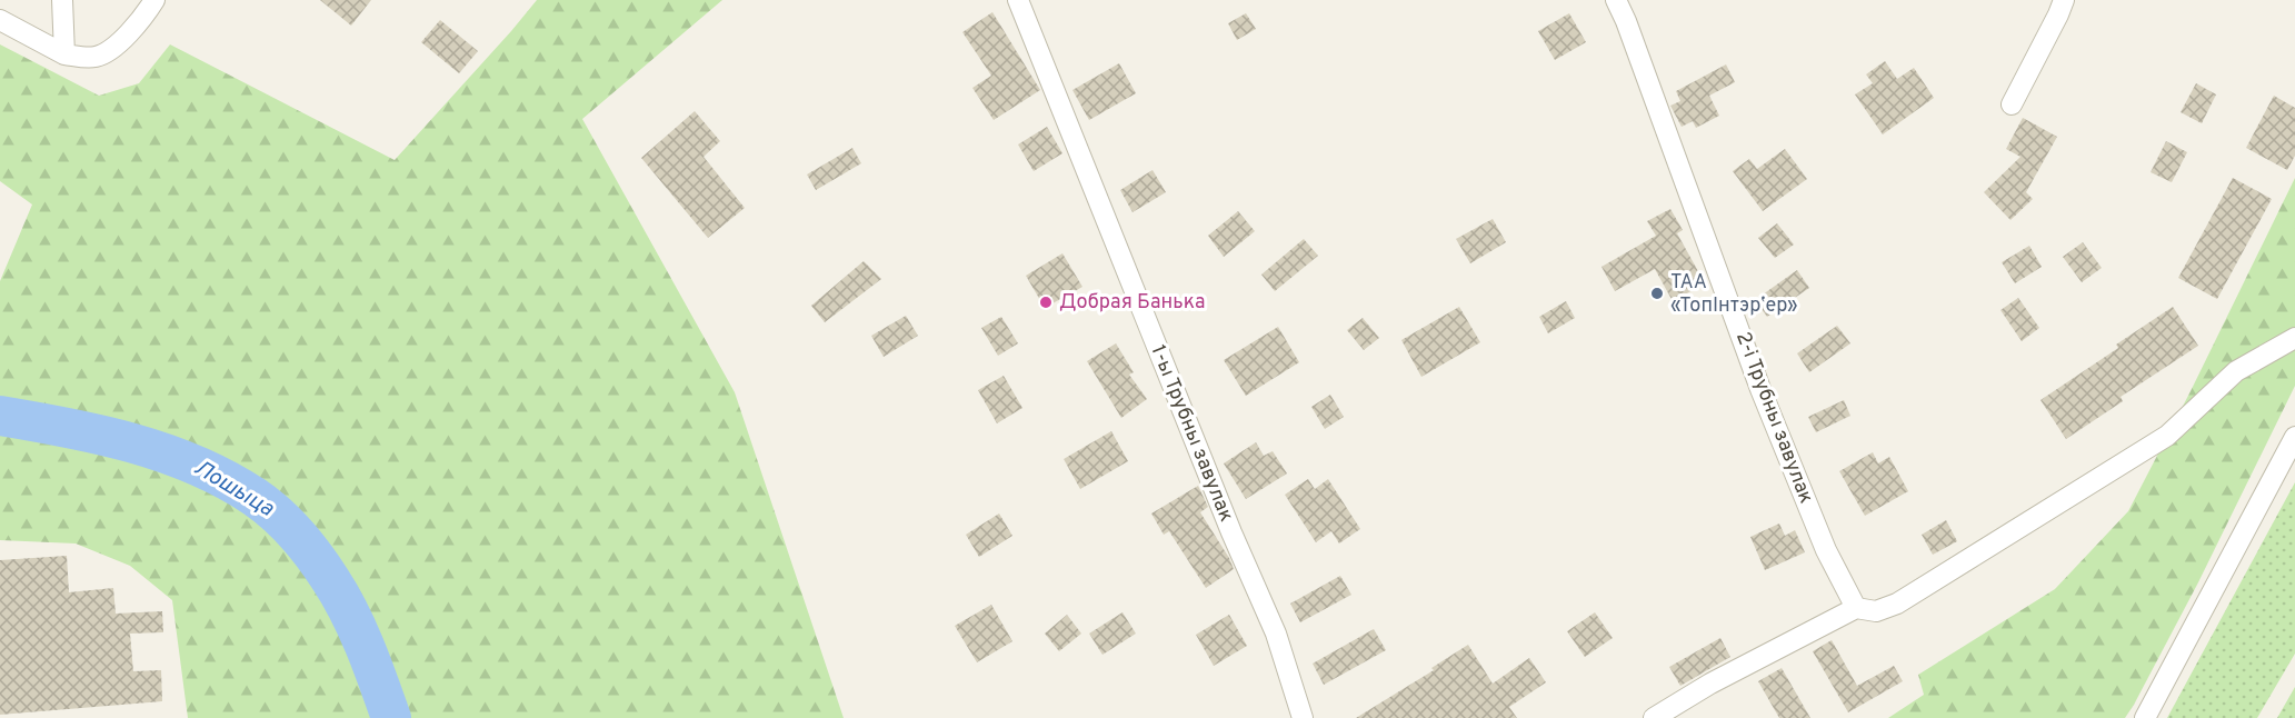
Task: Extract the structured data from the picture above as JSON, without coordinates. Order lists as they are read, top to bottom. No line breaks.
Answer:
{"streets":{"street":["2-і Трубны завулак","1-ы Трубны завулак"]},"water":["Лошыца"],"places":["ТАА «ТопІнтэрʼер»","Добрая Банька"]}
